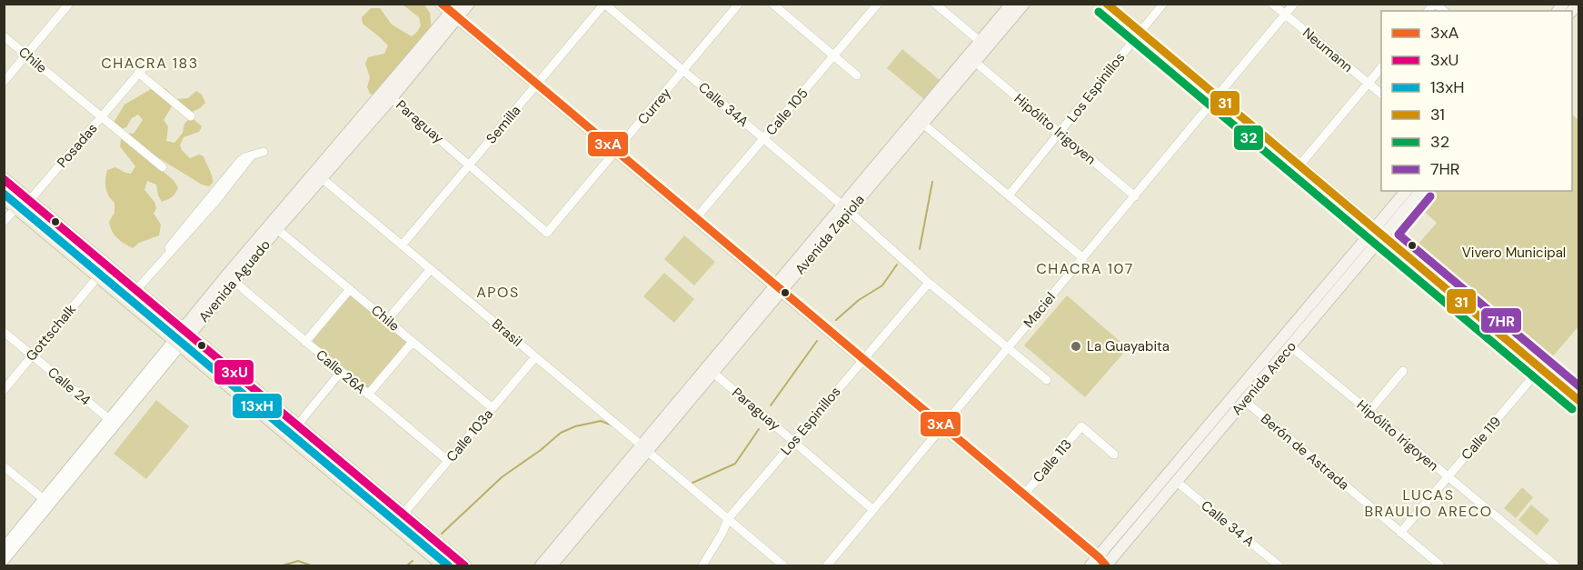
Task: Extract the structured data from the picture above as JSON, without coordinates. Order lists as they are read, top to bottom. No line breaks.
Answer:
{"streets":{"main road":["Avenida Zapiola","Avenida Aguado","Avenida Areco"],"street":["Neumann","Chile","Los Espinillos","Calle 34A","Currey","Calle 105","Paraguay","Semilla","Hipólito Irigoyen","Posadas","Maciel","Gottschalk","Brasil","Calle 26A","Calle 24","Calle 103a","Calle 119","Berón de Astrada","Calle 113","Calle 34 A"]},"crossings":[["Neumann","Maciel"],["Chile","Posadas"],["Chile","Avenida Aguado"],["Chile","Calle 103a"],["Los Espinillos","Calle 34A"],["Los Espinillos","Paraguay"],["Los Espinillos","Hipólito Irigoyen"],["Los Espinillos","Brasil"],["Calle 34A","Currey"],["Calle 34A","Calle 105"],["Calle 34A","Semilla"],["Calle 34A","Avenida Zapiola"],["Calle 34A","Maciel"],["Currey","Paraguay"],["Paraguay","Semilla"],["Paraguay","Avenida Zapiola"],["Paraguay","Avenida Aguado"],["Paraguay","Maciel"],["Semilla","Brasil"],["Hipólito Irigoyen","Avenida Zapiola"],["Hipólito Irigoyen","Maciel"],["Hipólito Irigoyen","Avenida Areco"],["Hipólito Irigoyen","Calle 119"],["Avenida Zapiola","Brasil"],["Avenida Aguado","Brasil"],["Avenida Aguado","Calle 26A"],["Avenida Aguado","Calle 24"],["Gottschalk","Calle 24"],["Brasil","Calle 103a"],["Calle 26A","Calle 103a"],["Avenida Areco","Berón de Astrada"],["Avenida Areco","Calle 34 A"],["Calle 119","Berón de Astrada"]],"districts":["CHACRA 183","CHACRA 107","APOS","LUCAS BRAULIO ARECO"],"parks":["Vivero Municipal"],"places":["La Guayabita"],"lines":["transit line 3xA","transit line 31","transit line 32","transit line 3xU","transit line 13xH","transit line 7HR"],"legend":["3xA","3xU","13xH","31","32","7HR"]}
